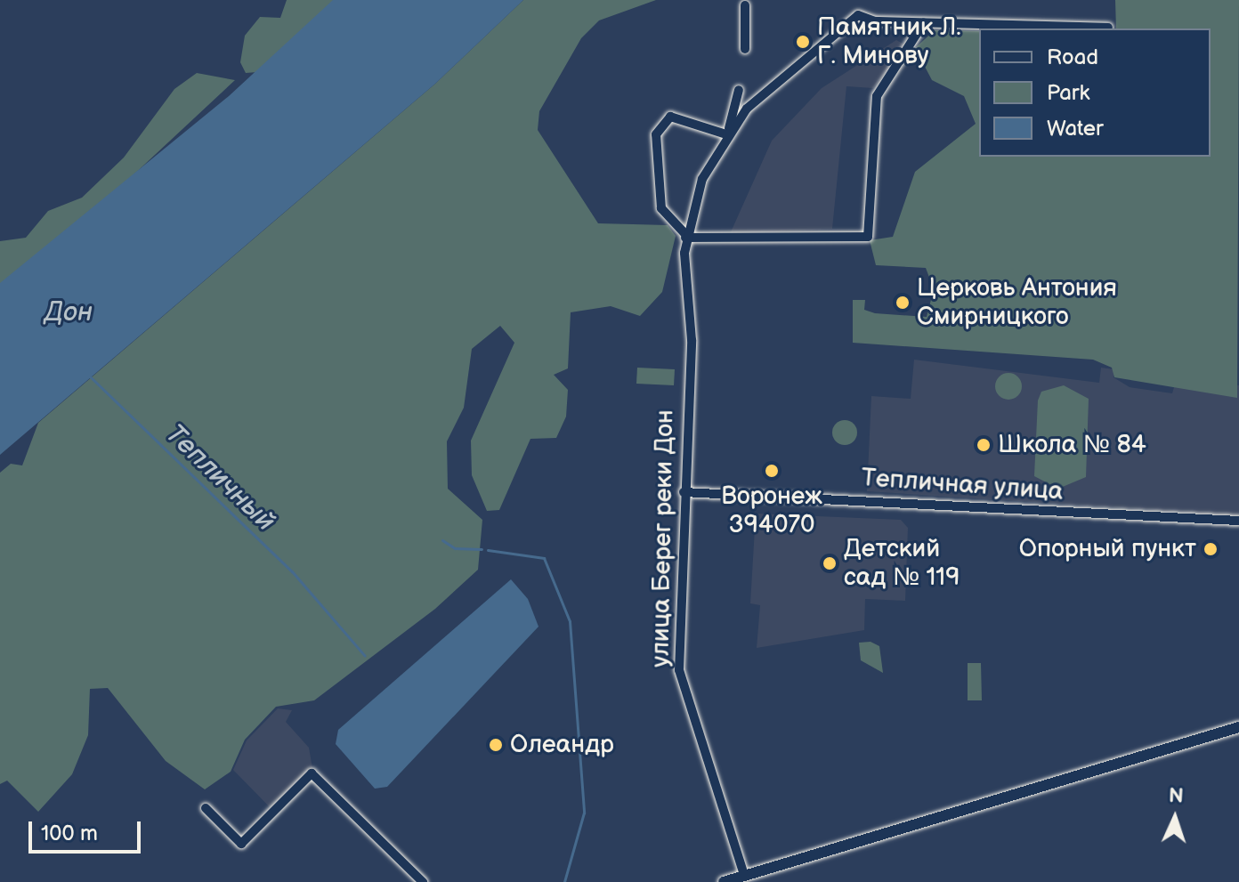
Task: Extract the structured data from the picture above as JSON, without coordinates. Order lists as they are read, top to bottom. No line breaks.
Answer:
{"streets":{"street":["Тепличная улица","улица Берег реки Дон"]},"crossings":[["Тепличная улица","улица Берег реки Дон"]],"water":["Дон","Тепличный"],"places":["Памятник Л. Г. Минову","Церковь Антония Смирницкого","Школа № 84","Воронеж 394070","Опорный пункт","Детский сад № 119","Олеандр"],"legend":["Road","Park","Water"],"scale_bar":"100 m","north":"top"}
